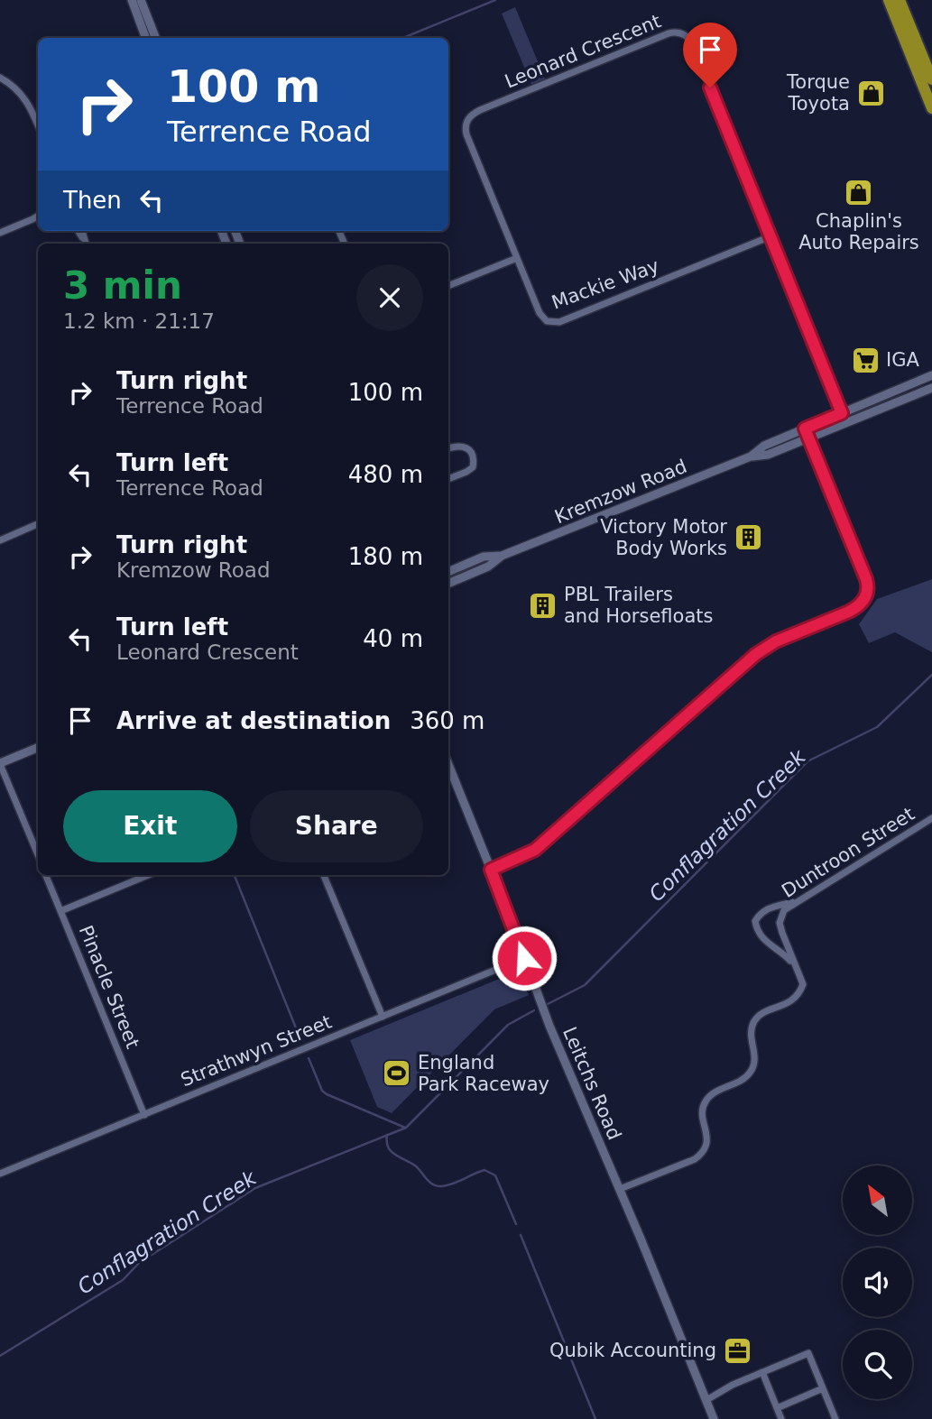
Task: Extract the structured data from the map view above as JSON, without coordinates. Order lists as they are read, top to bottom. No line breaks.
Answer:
{"streets":{"street":["Leonard Crescent","Mackie Way","Kremzow Road","Duntroon Street","Pinacle Street","Strathwyn Street","Leitchs Road"]},"crossings":[["Leonard Crescent","Mackie Way"],["Leonard Crescent","Kremzow Road"],["Pinacle Street","Strathwyn Street"],["Strathwyn Street","Leitchs Road"]],"water":["Conflagration Creek"],"places":{"shop":["Torque Toyota","Chaplin's Auto Repairs"],"supermarket":["IGA"],"building":["Victory Motor Body Works","PBL Trailers and Horsefloats"],"sports":["England Park Raceway"],"office":["Qubik Accounting"]},"north":"top left","page":{"turn":["100 m","Terrence Road"],"then":"Then","heading":["3 min","1.2 km · 21:17"],"list":[{"name":"Turn right","note":"Terrence Road","value":"100 m"},{"name":"Turn left","note":"Terrence Road","value":"480 m"},{"name":"Turn right","note":"Kremzow Road","value":"180 m"},{"name":"Turn left","note":"Leonard Crescent","value":"40 m"},{"name":"Arrive at destination","value":"360 m"}],"buttons":["Exit","Share"]}}
